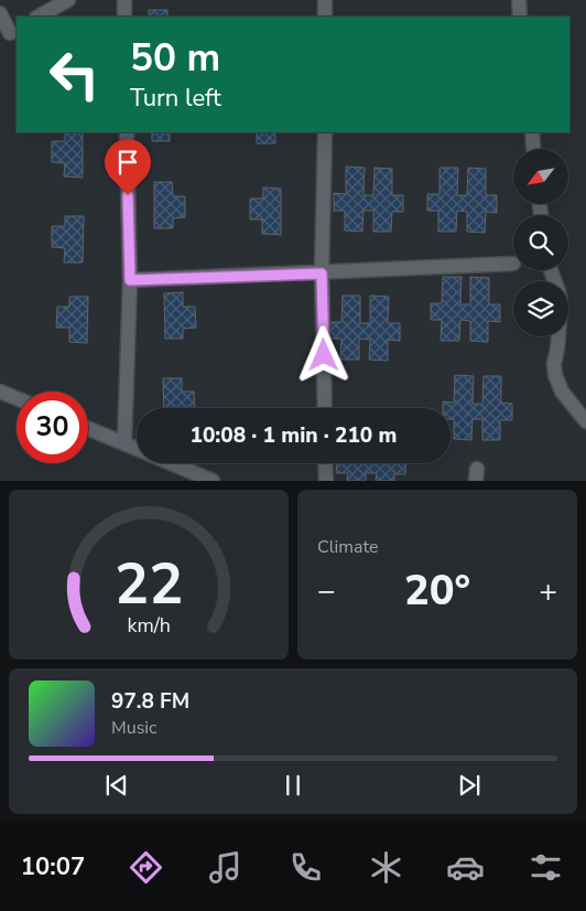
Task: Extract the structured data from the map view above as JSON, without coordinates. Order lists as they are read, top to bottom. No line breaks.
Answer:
{"north":"bottom left","page":{"turn":["50 m","Turn left"],"limit":"30","trip":"10:08 · 1 min · 210 m","tile":"Climate","heat":["−","20°","+"],"song":["97.8 FM","Music"],"tabs":"10:07","gauge":["22","km/h"]}}
